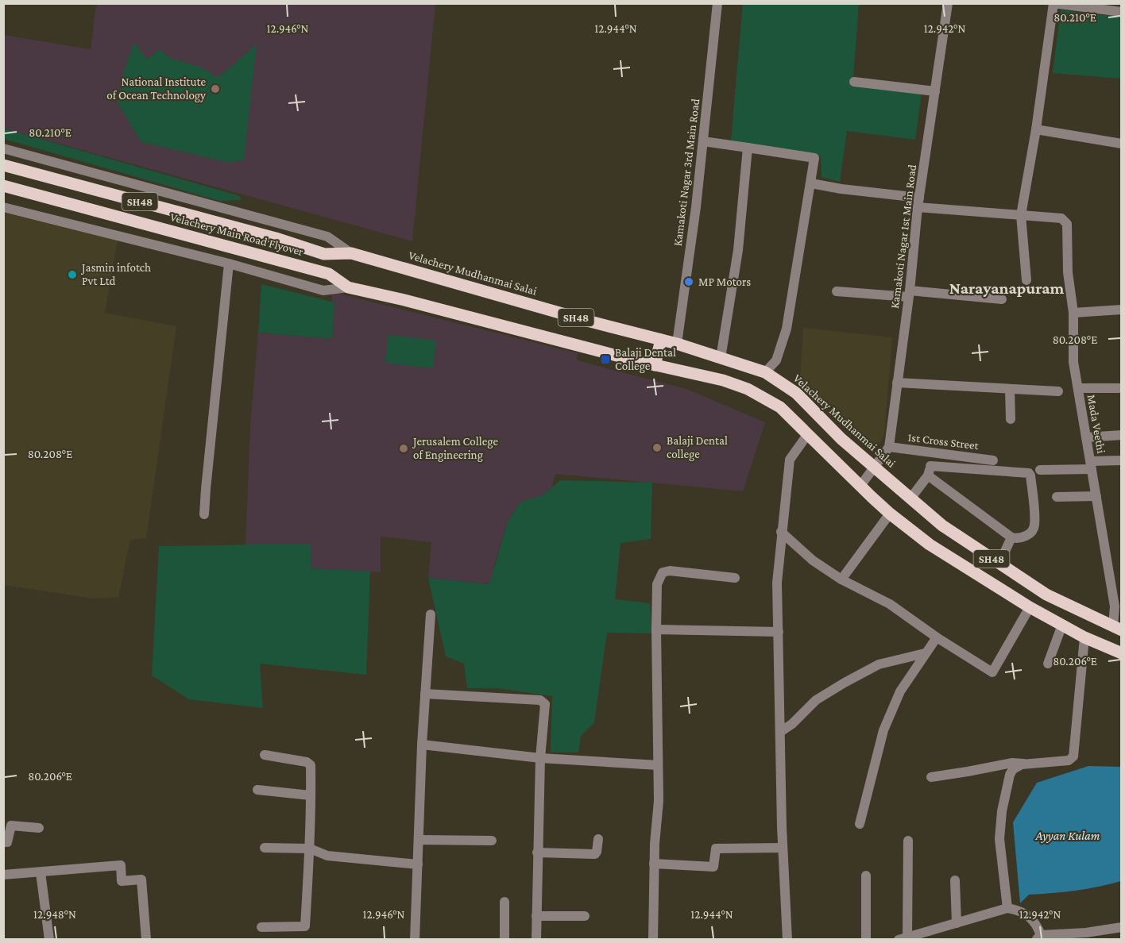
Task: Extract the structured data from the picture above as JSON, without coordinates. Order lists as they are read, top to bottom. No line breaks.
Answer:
{"streets":{"main road":["SH48","Velachery Main Road Flyover","Velachery Mudhanmai Salai"],"street":["Kamakoti Nagar 3rd Main Road","Kamakoti Nagar 1st Main Road","Mada Veethi","1st Cross Street"]},"crossings":[["Kamakoti Nagar 3rd Main Road","Velachery Mudhanmai Salai"],["SH48","Velachery Main Road Flyover"],["SH48","Kamakoti Nagar 1st Main Road"],["Velachery Main Road Flyover","Velachery Mudhanmai Salai"],["Kamakoti Nagar 1st Main Road","Velachery Mudhanmai Salai"],["Kamakoti Nagar 1st Main Road","1st Cross Street"],["Velachery Mudhanmai Salai","Mada Veethi"]],"districts":["Narayanapuram"],"water":["Ayyan Kulam"],"places":{"other":["National Institute of Ocean Technology","Jasmin infotch Pvt Ltd","MP Motors","Balaji Dental college","Jerusalem College of Engineering"],"transit":["Balaji Dental College"]},"coordinates":["80.210°E","12.946°N","12.944°N","12.942°N","80.208°E","80.206°E","12.948°N"]}
